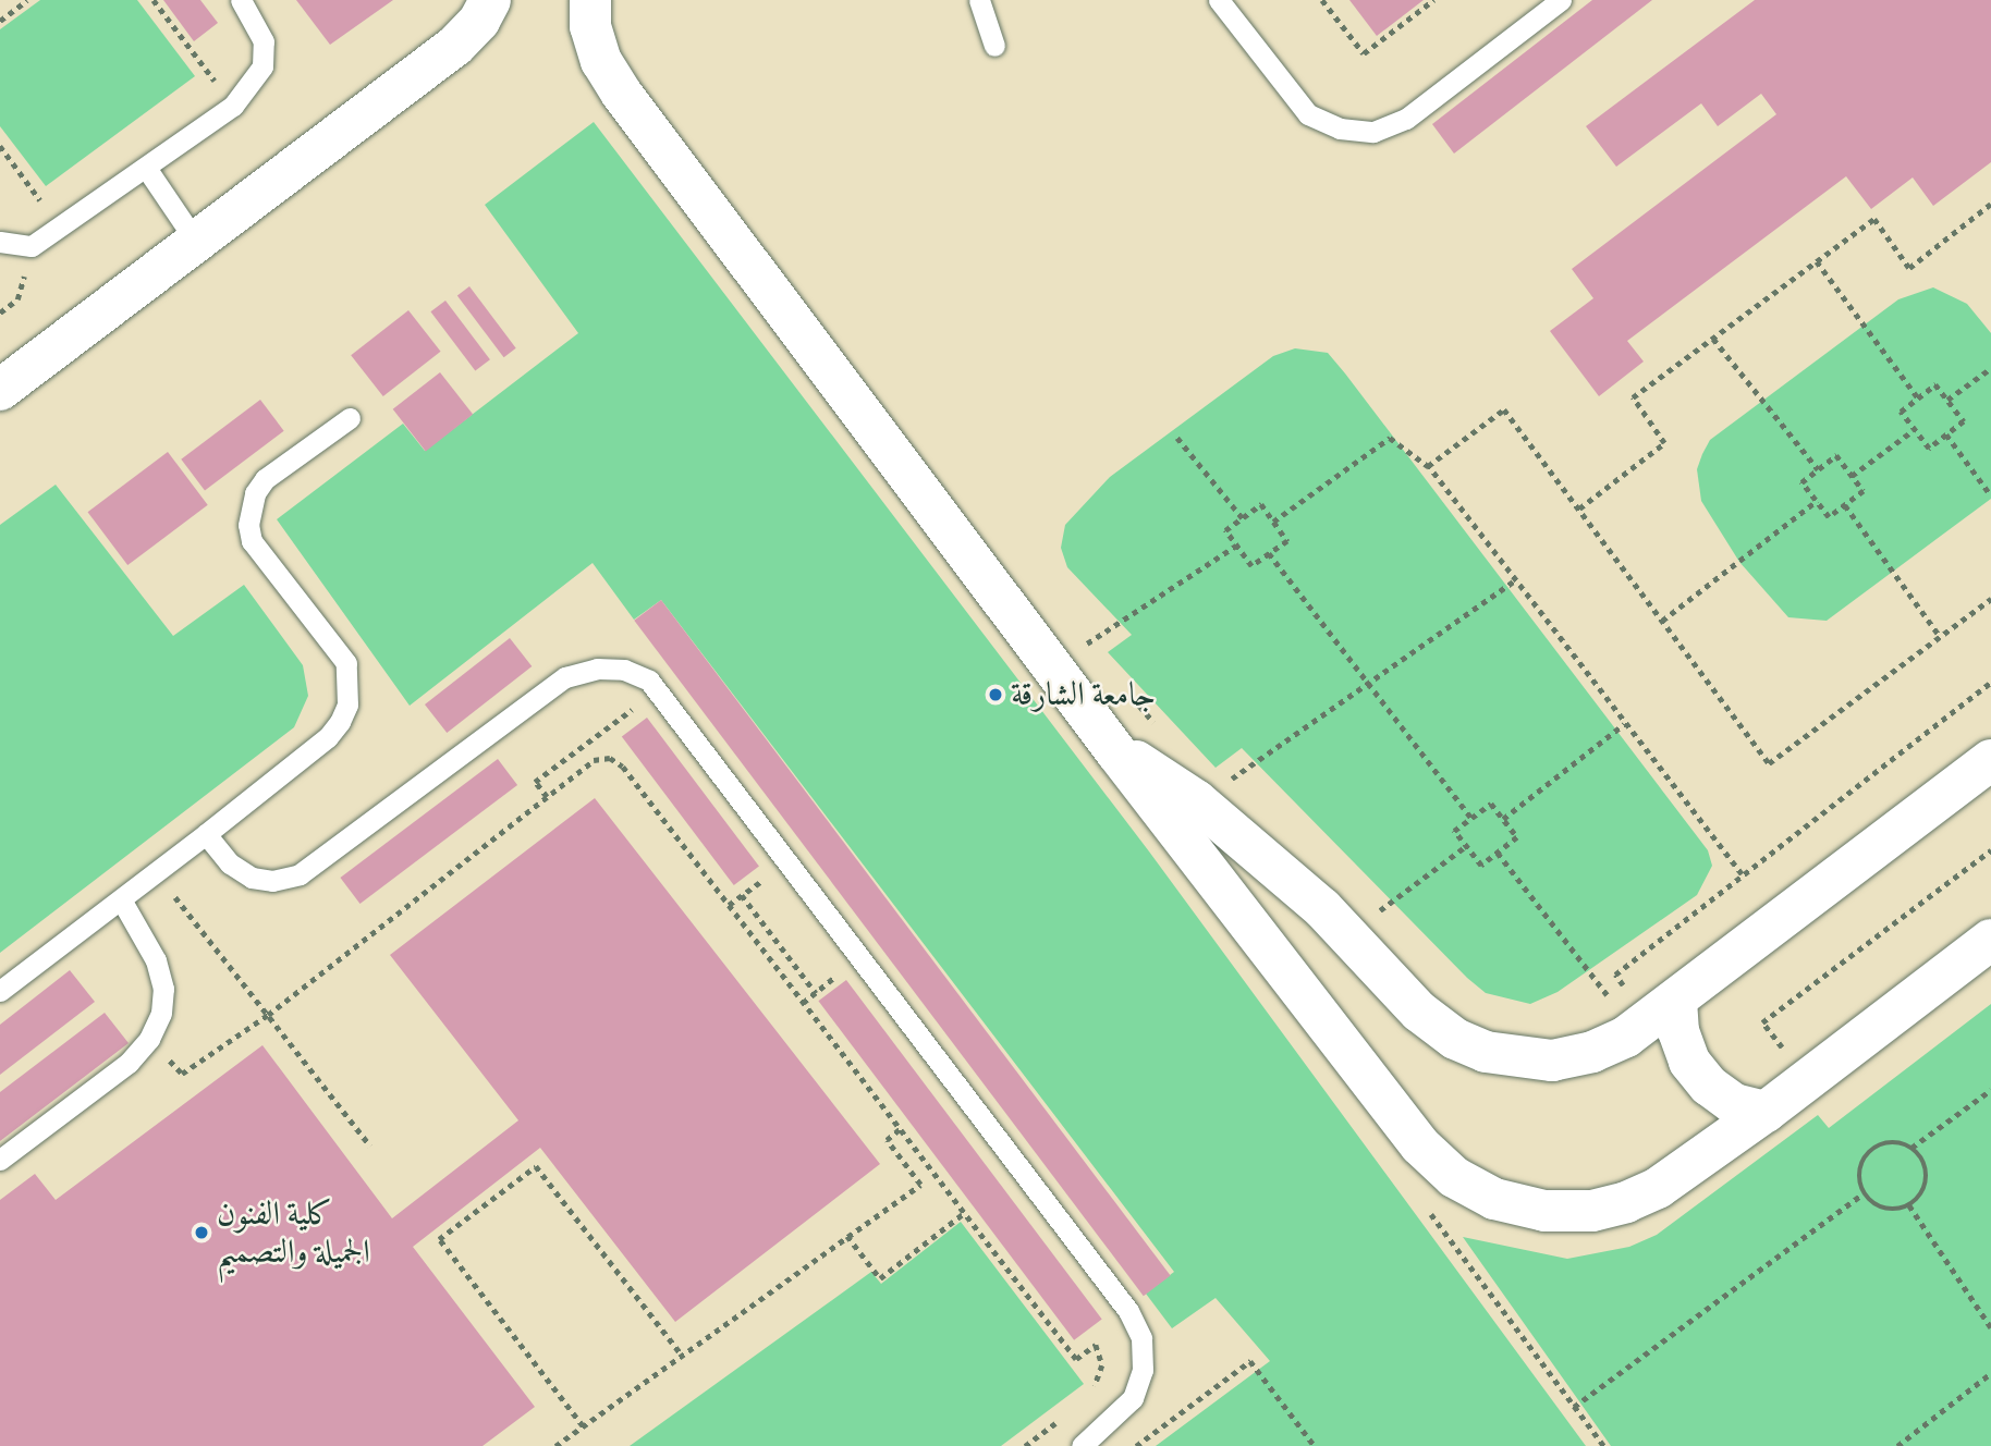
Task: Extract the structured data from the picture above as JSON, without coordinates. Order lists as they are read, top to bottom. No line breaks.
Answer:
{"places":["جامعة الشارقة","كلية الفنون الجميلة والتصميم"]}
